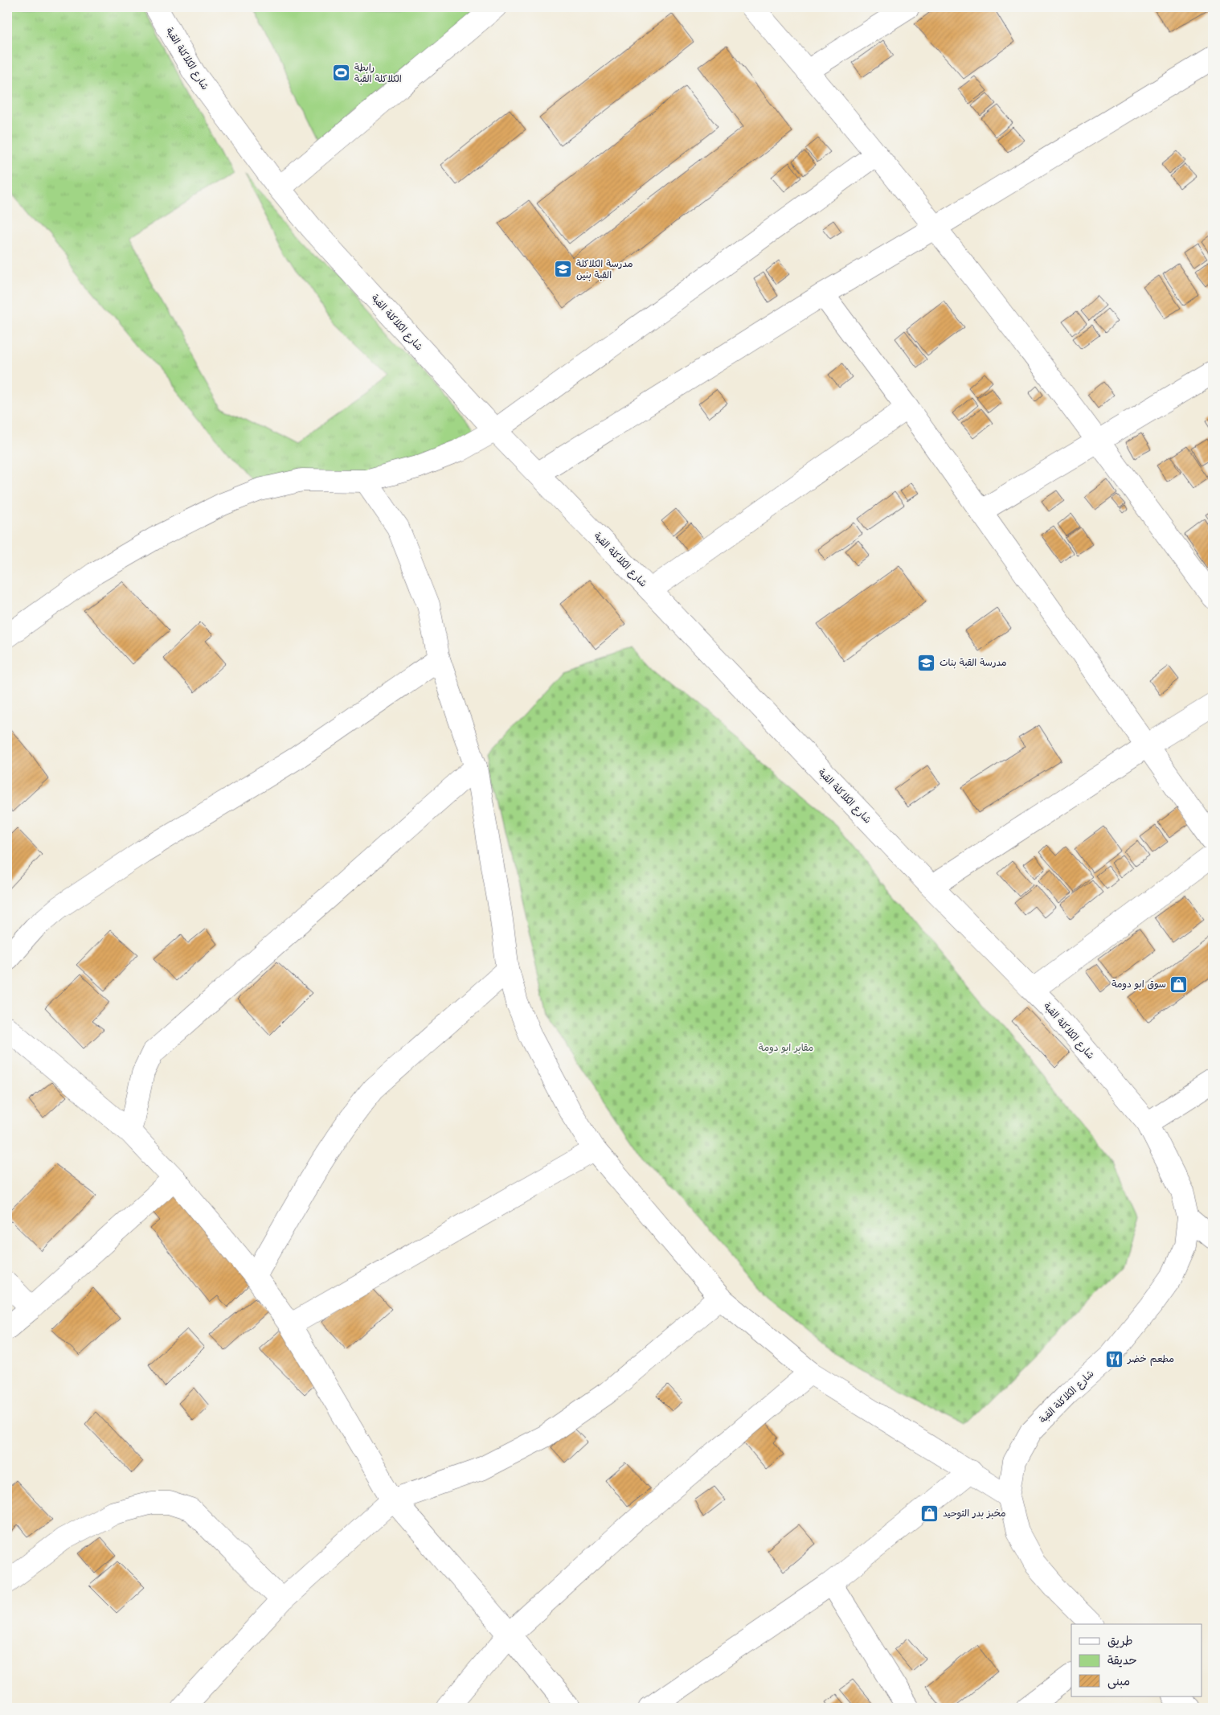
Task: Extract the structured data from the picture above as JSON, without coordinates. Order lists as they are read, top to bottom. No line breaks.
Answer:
{"streets":{"street":["شارع الكلاكلة القبة"]},"parks":["مقابر ابو دومة"],"places":{"sports":["رابطة الكلاكلة القبة"],"school or university":["مدرسة الكلاكلة القبة بنين","مدرسة القبة بنات"],"shop":["سوق ابو دومة","مخبز بدر التوحيد"],"restaurant":["مطعم خضر"]},"legend":["طريق","حديقة","مبنى"]}
